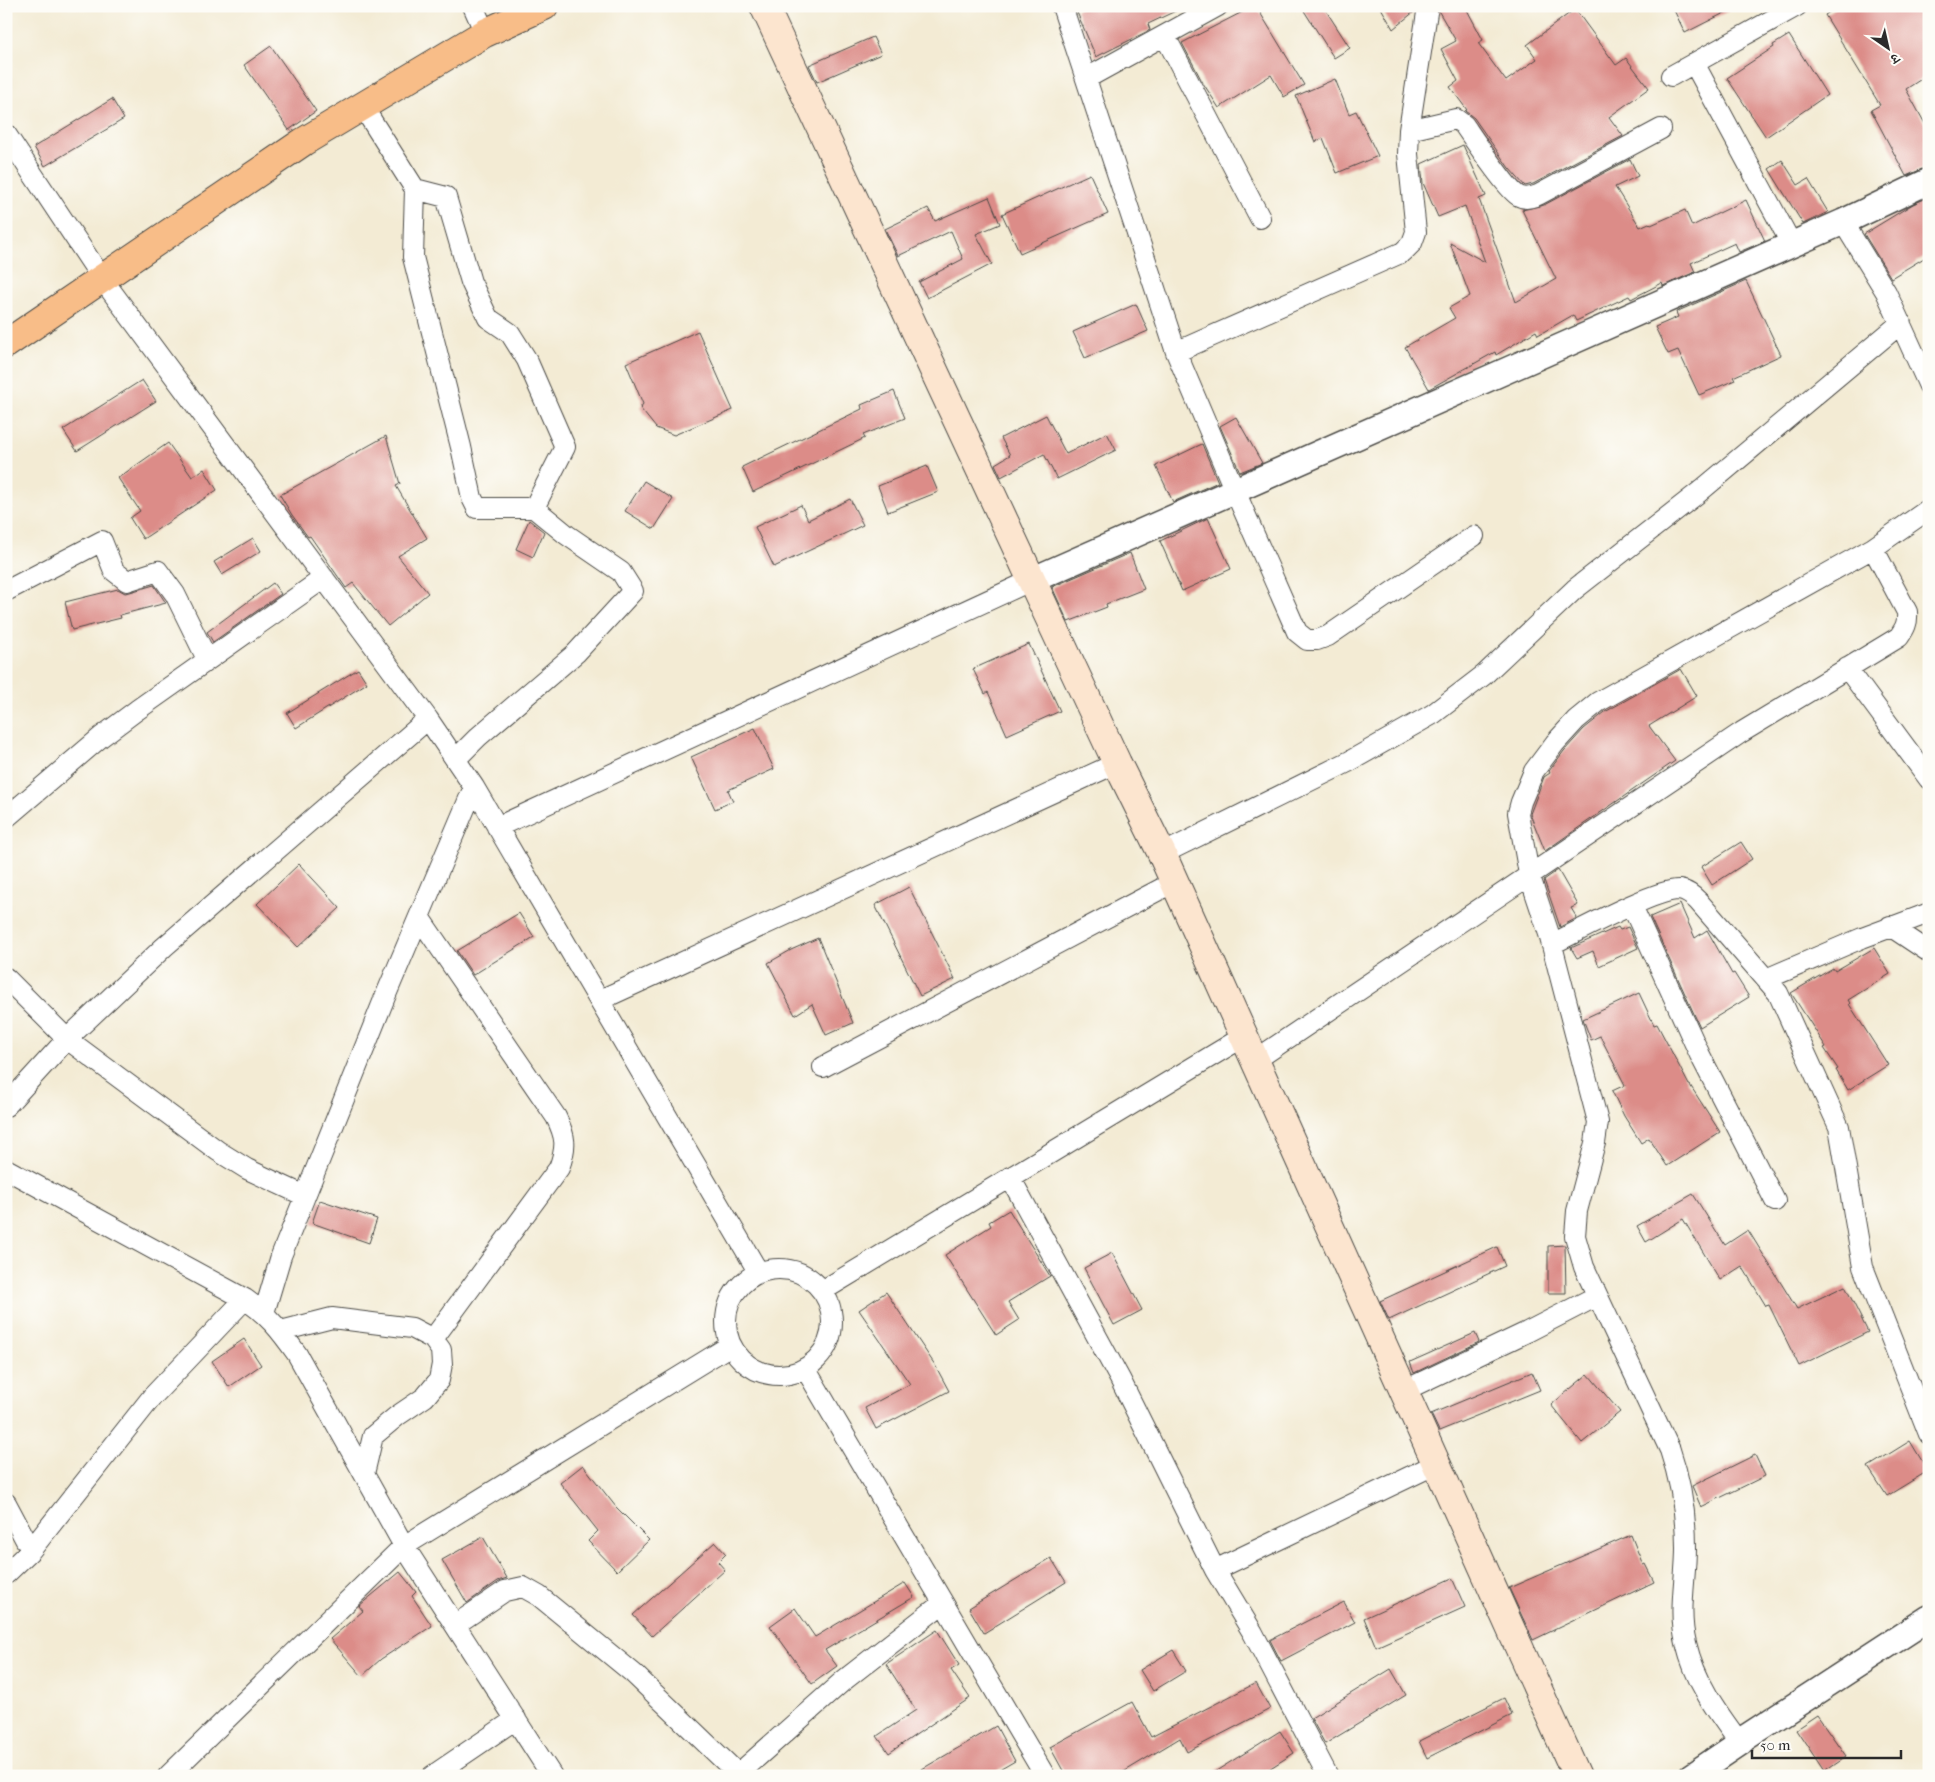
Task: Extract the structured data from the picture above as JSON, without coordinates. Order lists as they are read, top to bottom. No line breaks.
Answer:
{"scale_bar":"50 m","north":"bottom right"}
